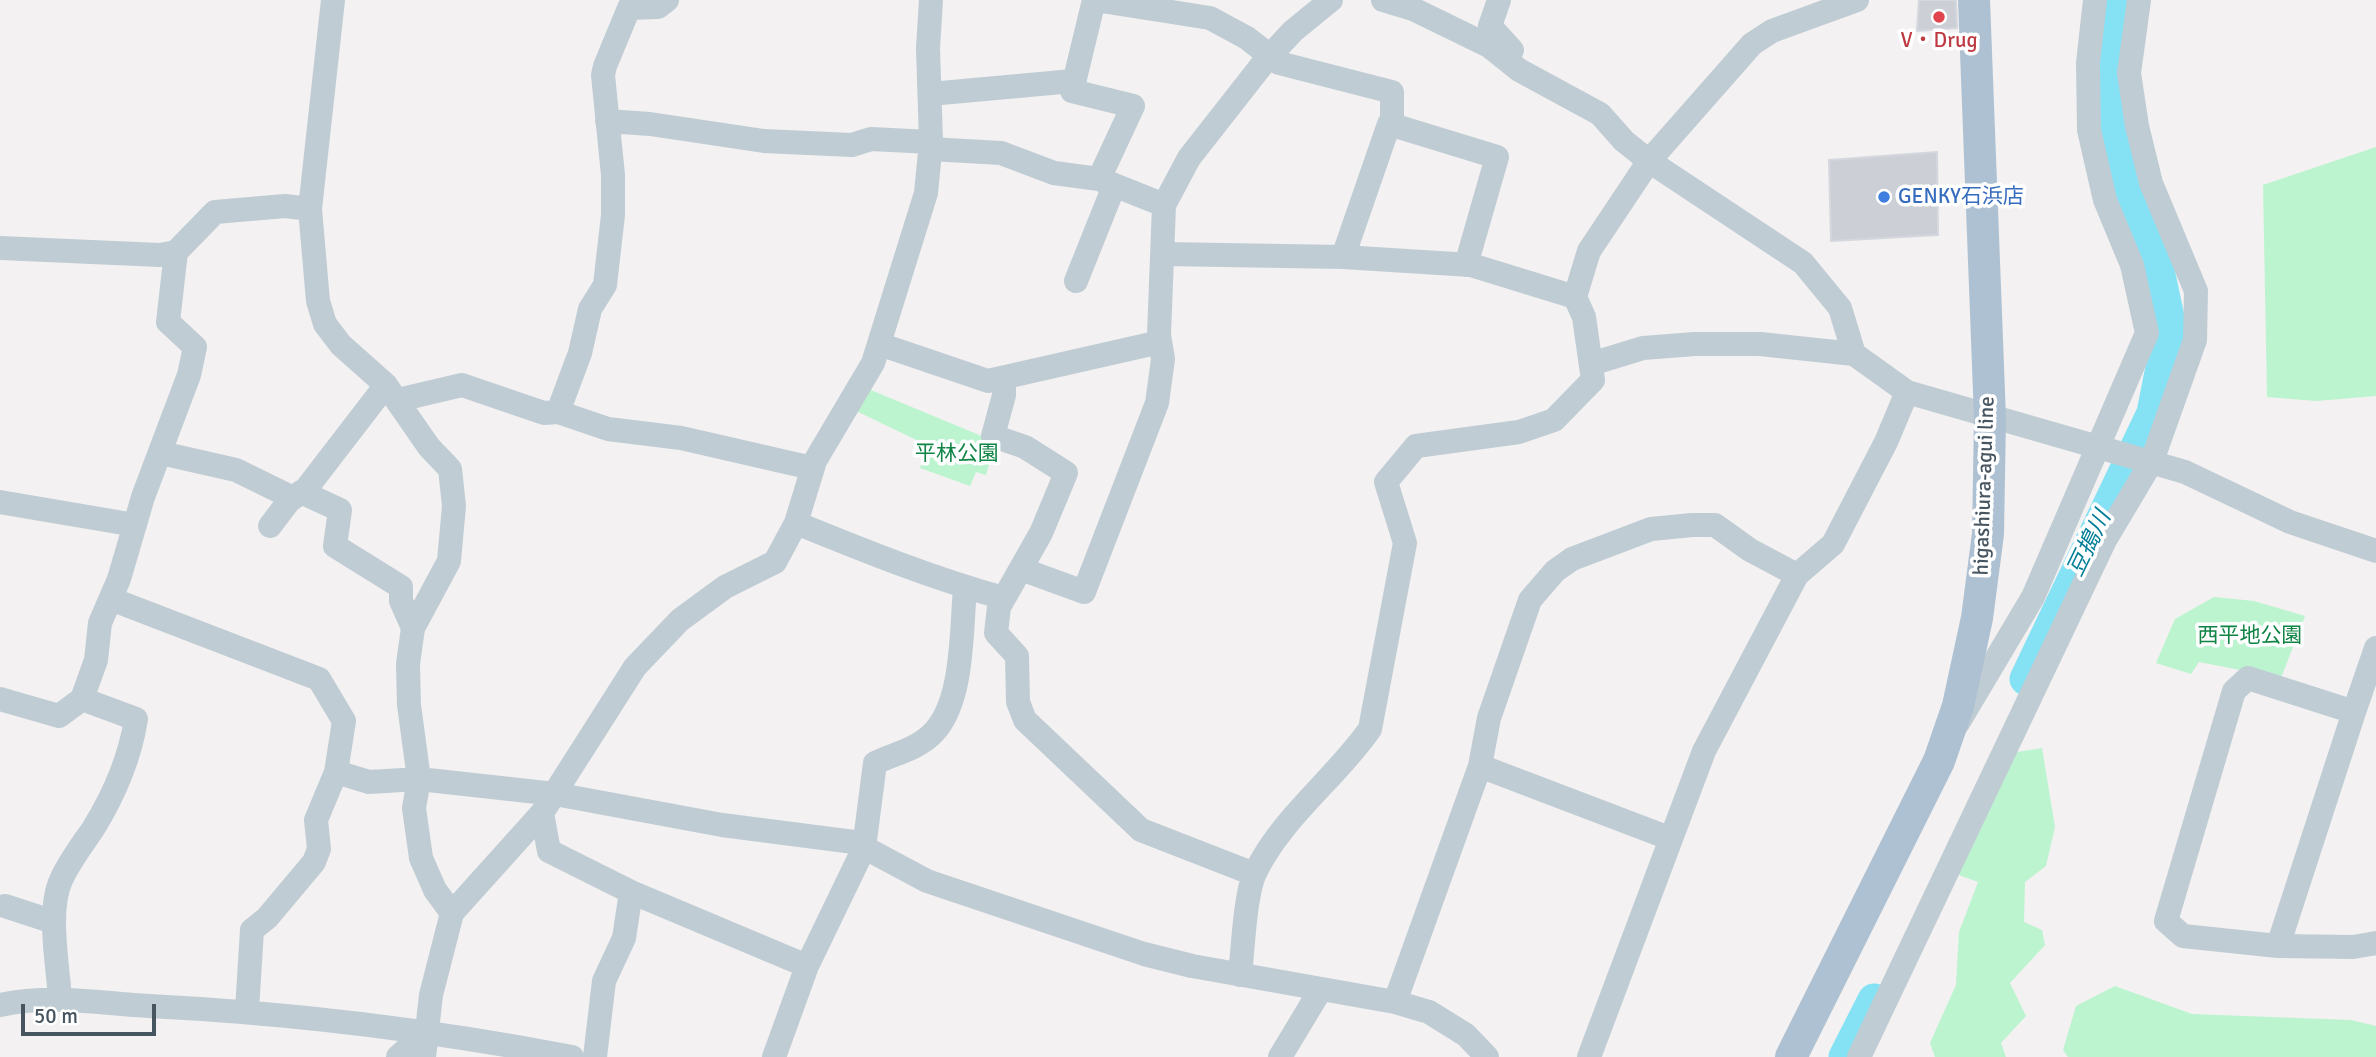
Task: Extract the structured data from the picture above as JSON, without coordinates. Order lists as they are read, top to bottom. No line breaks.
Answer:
{"streets":{"main road":["higashiura-agui line"]},"water":["豆搗川"],"parks":["平林公園","西平地公園"],"places":["V・Drug","GENKY石浜店"],"scale_bar":"50 m"}
